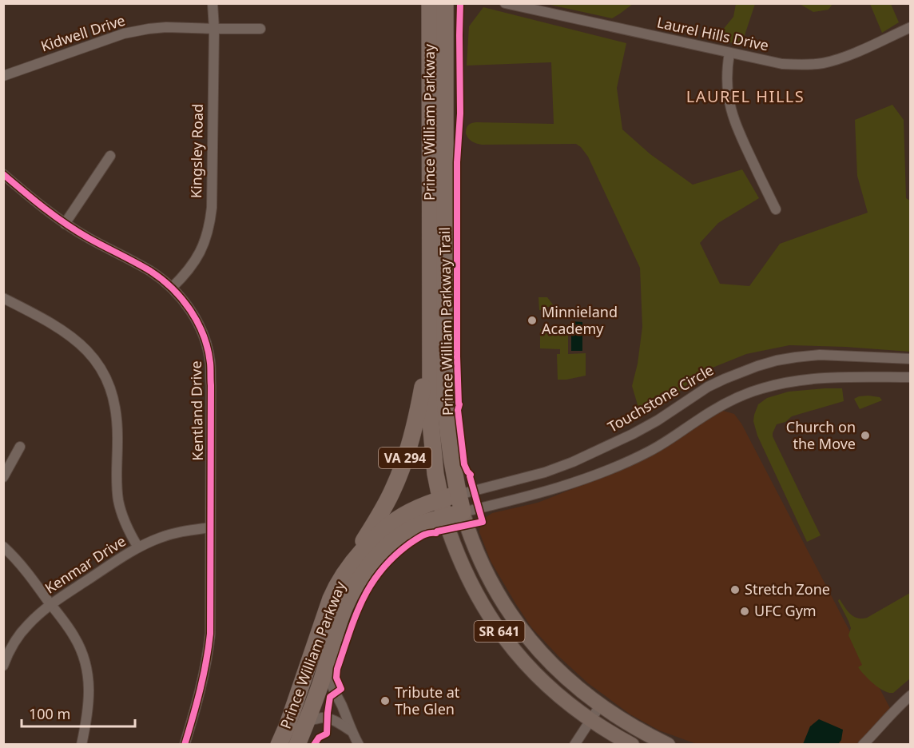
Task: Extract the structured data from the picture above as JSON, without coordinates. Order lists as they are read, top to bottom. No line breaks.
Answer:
{"streets":{"highway":["Prince William Parkway","VA 294"],"main road":["SR 641"],"street":["Kidwell Drive","Laurel Hills Drive","Kingsley Road","Touchstone Circle","Kentland Drive","Kenmar Drive"],"cycle path":["Prince William Parkway Trail"]},"crossings":[["Kidwell Drive","Kingsley Road"],["Prince William Parkway","Touchstone Circle"],["Prince William Parkway","VA 294"],["Prince William Parkway","SR 641"],["Kingsley Road","Kentland Drive"],["Kentland Drive","Kenmar Drive"]],"districts":["LAUREL HILLS"],"places":["Minnieland Academy","Church on the Move","Stretch Zone","UFC Gym","Tribute at The Glen"],"scale_bar":"100 m"}
